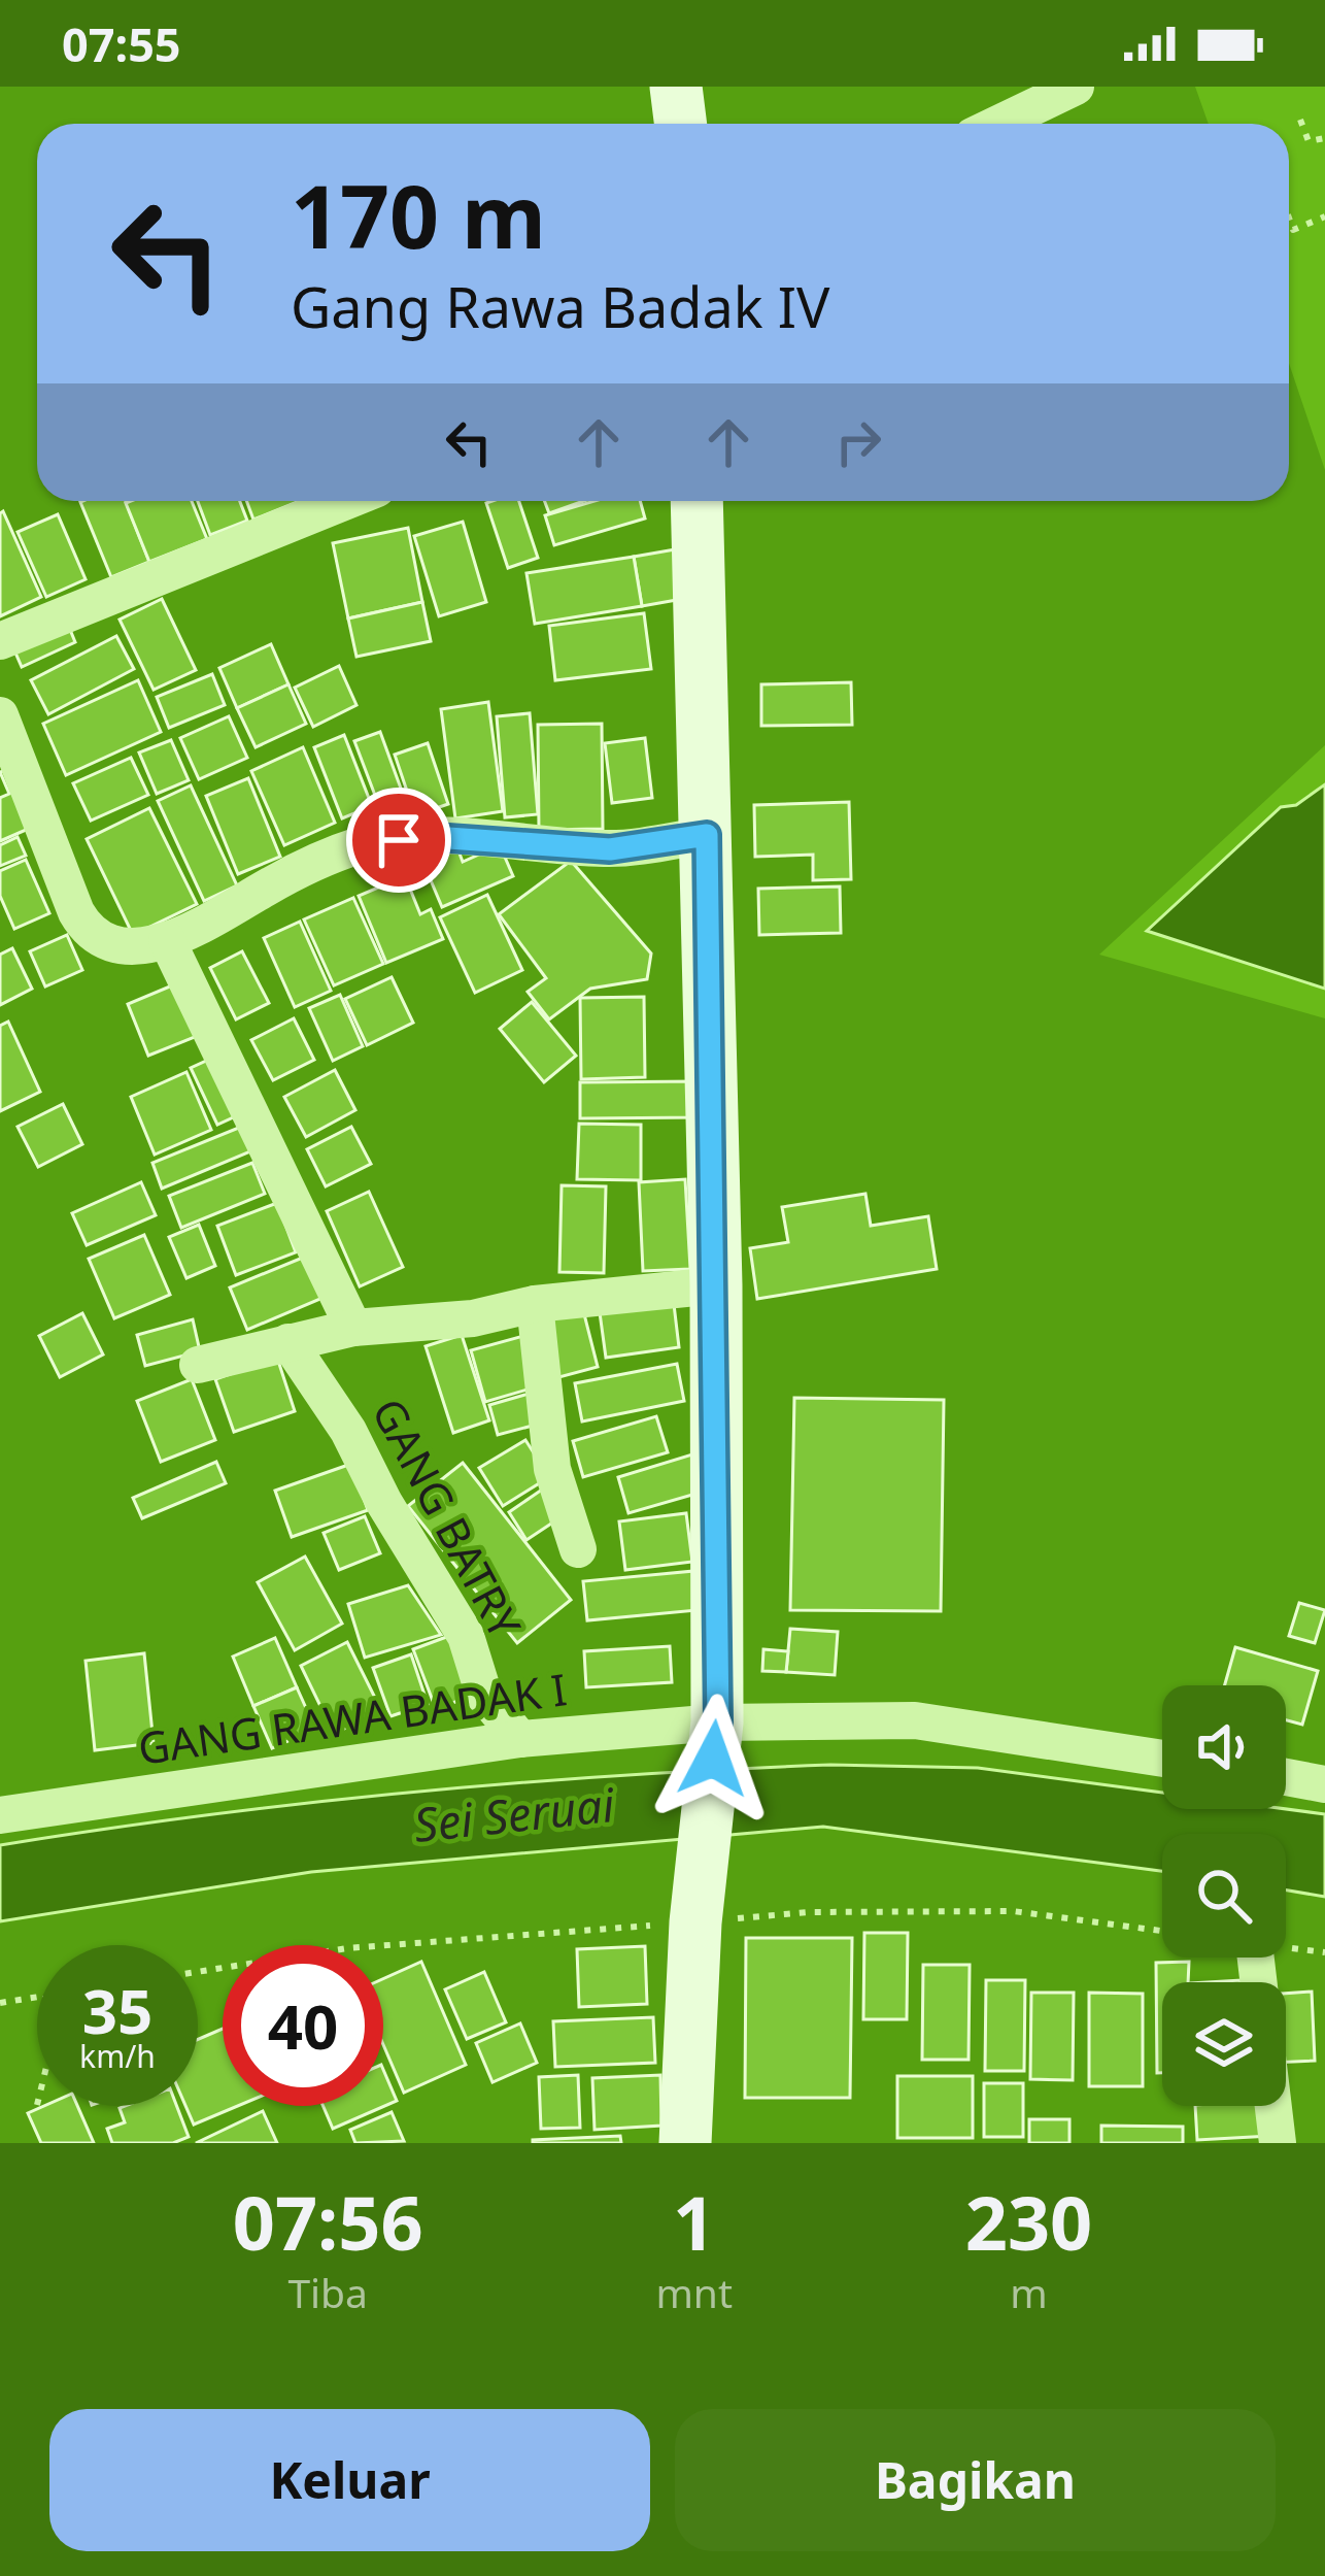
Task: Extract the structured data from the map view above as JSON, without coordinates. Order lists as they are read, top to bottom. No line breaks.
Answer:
{"streets":{"street":["GANG BATRY","GANG RAWA BADAK I"]},"crossings":[["GANG BATRY","GANG RAWA BADAK I"]],"water":["Sei Seruai"],"page":{"status":"07:55","turn":["170 m","Gang Rawa Badak IV"],"speed":"35 km/h","limit":"40","eta":["07:56","Tiba","1","mnt","230","m"],"buttons":["Keluar","Bagikan"]}}
